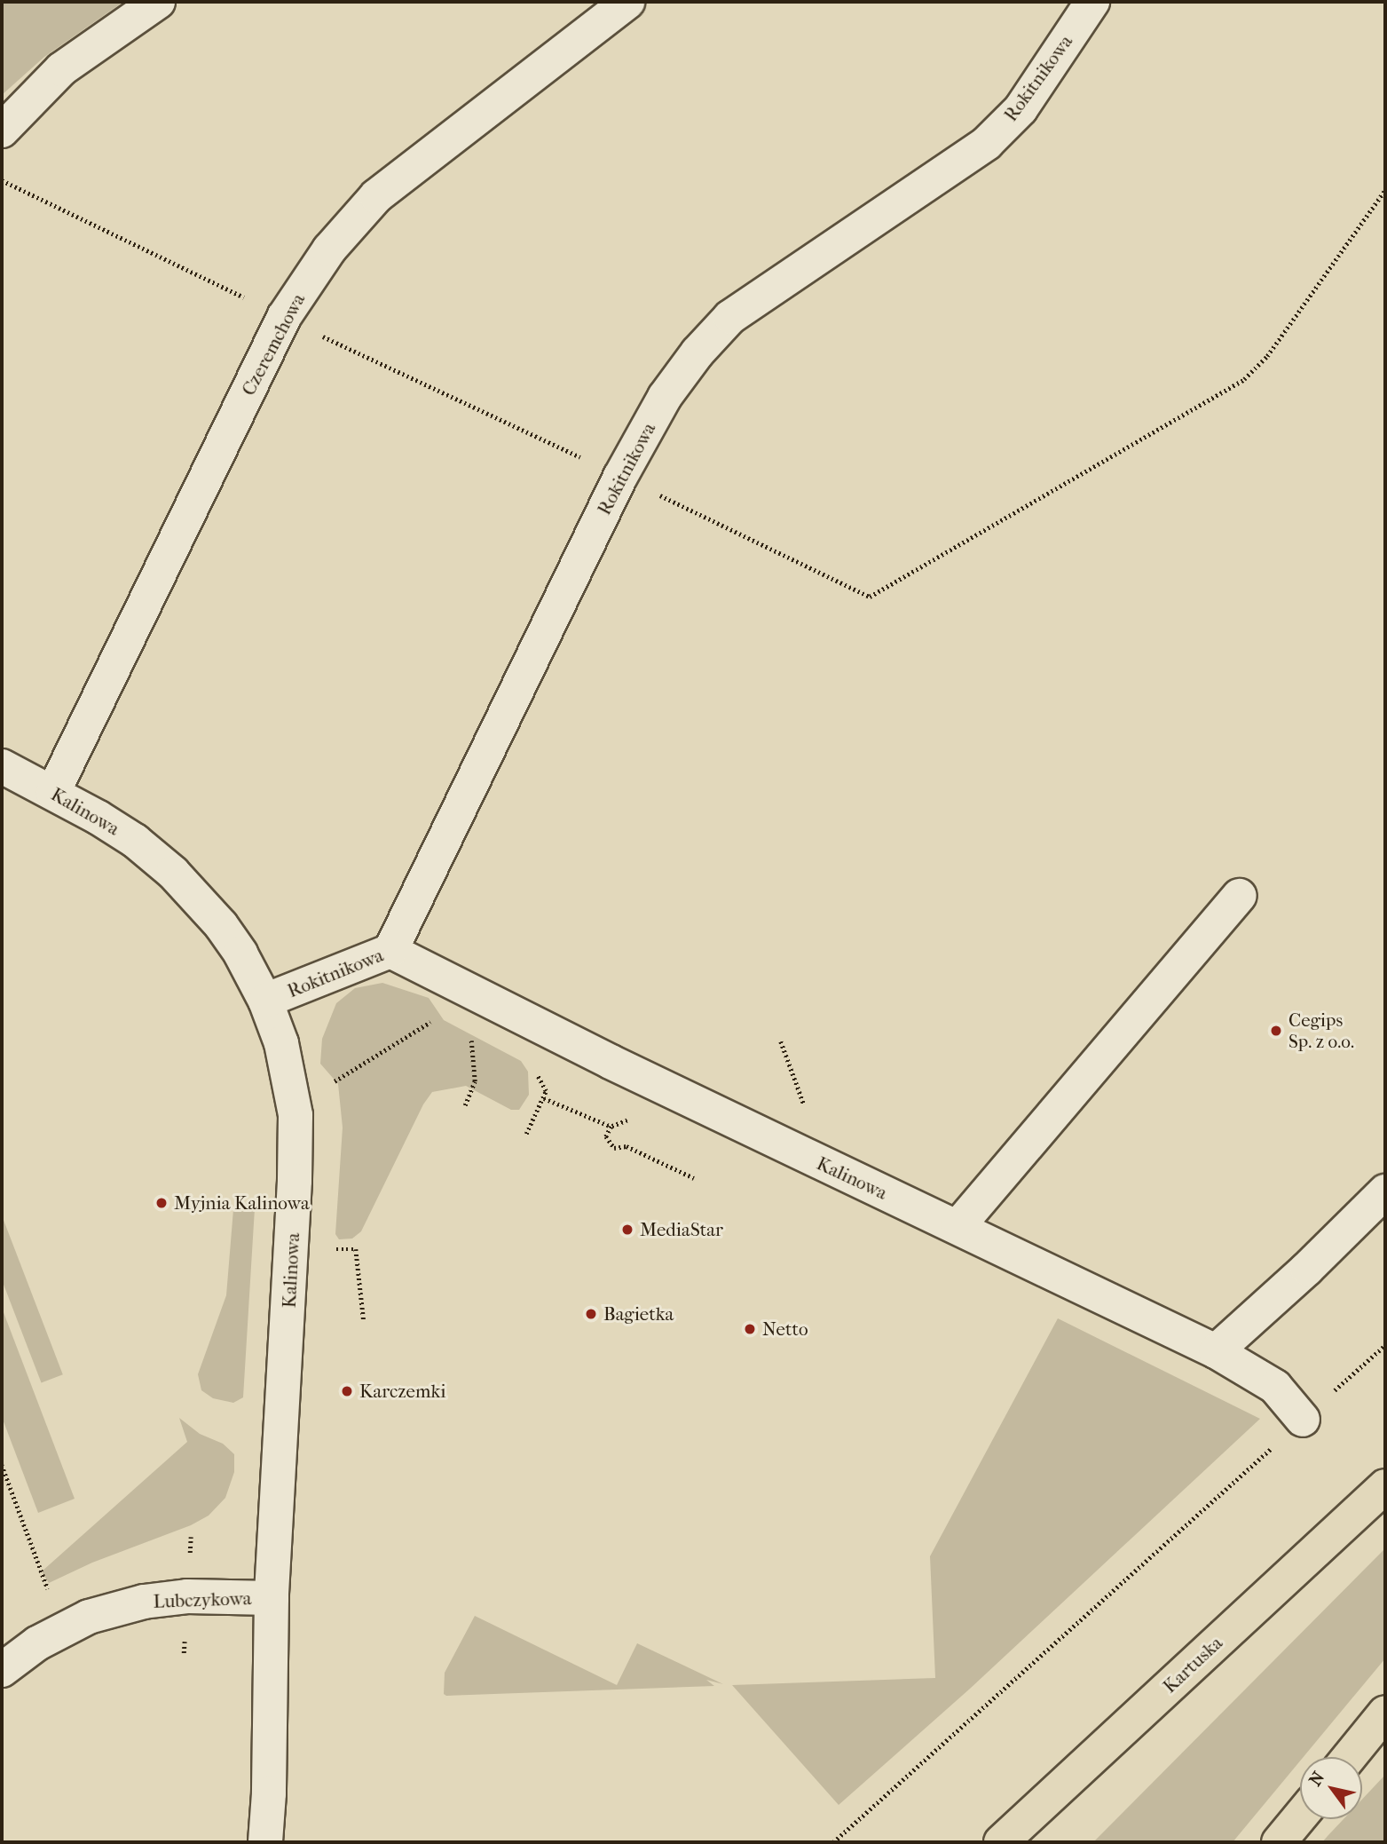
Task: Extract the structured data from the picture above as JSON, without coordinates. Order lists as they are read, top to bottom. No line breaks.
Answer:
{"streets":{"main road":["Kartuska"],"street":["Rokitnikowa","Czeremchowa","Kalinowa","Lubczykowa"]},"crossings":[["Rokitnikowa","Kalinowa"],["Czeremchowa","Kalinowa"],["Kalinowa","Lubczykowa"]],"places":["Cegips Sp. z o.o.","Myjnia Kalinowa","MediaStar","Bagietka","Netto","Karczemki"],"north":"top left"}
